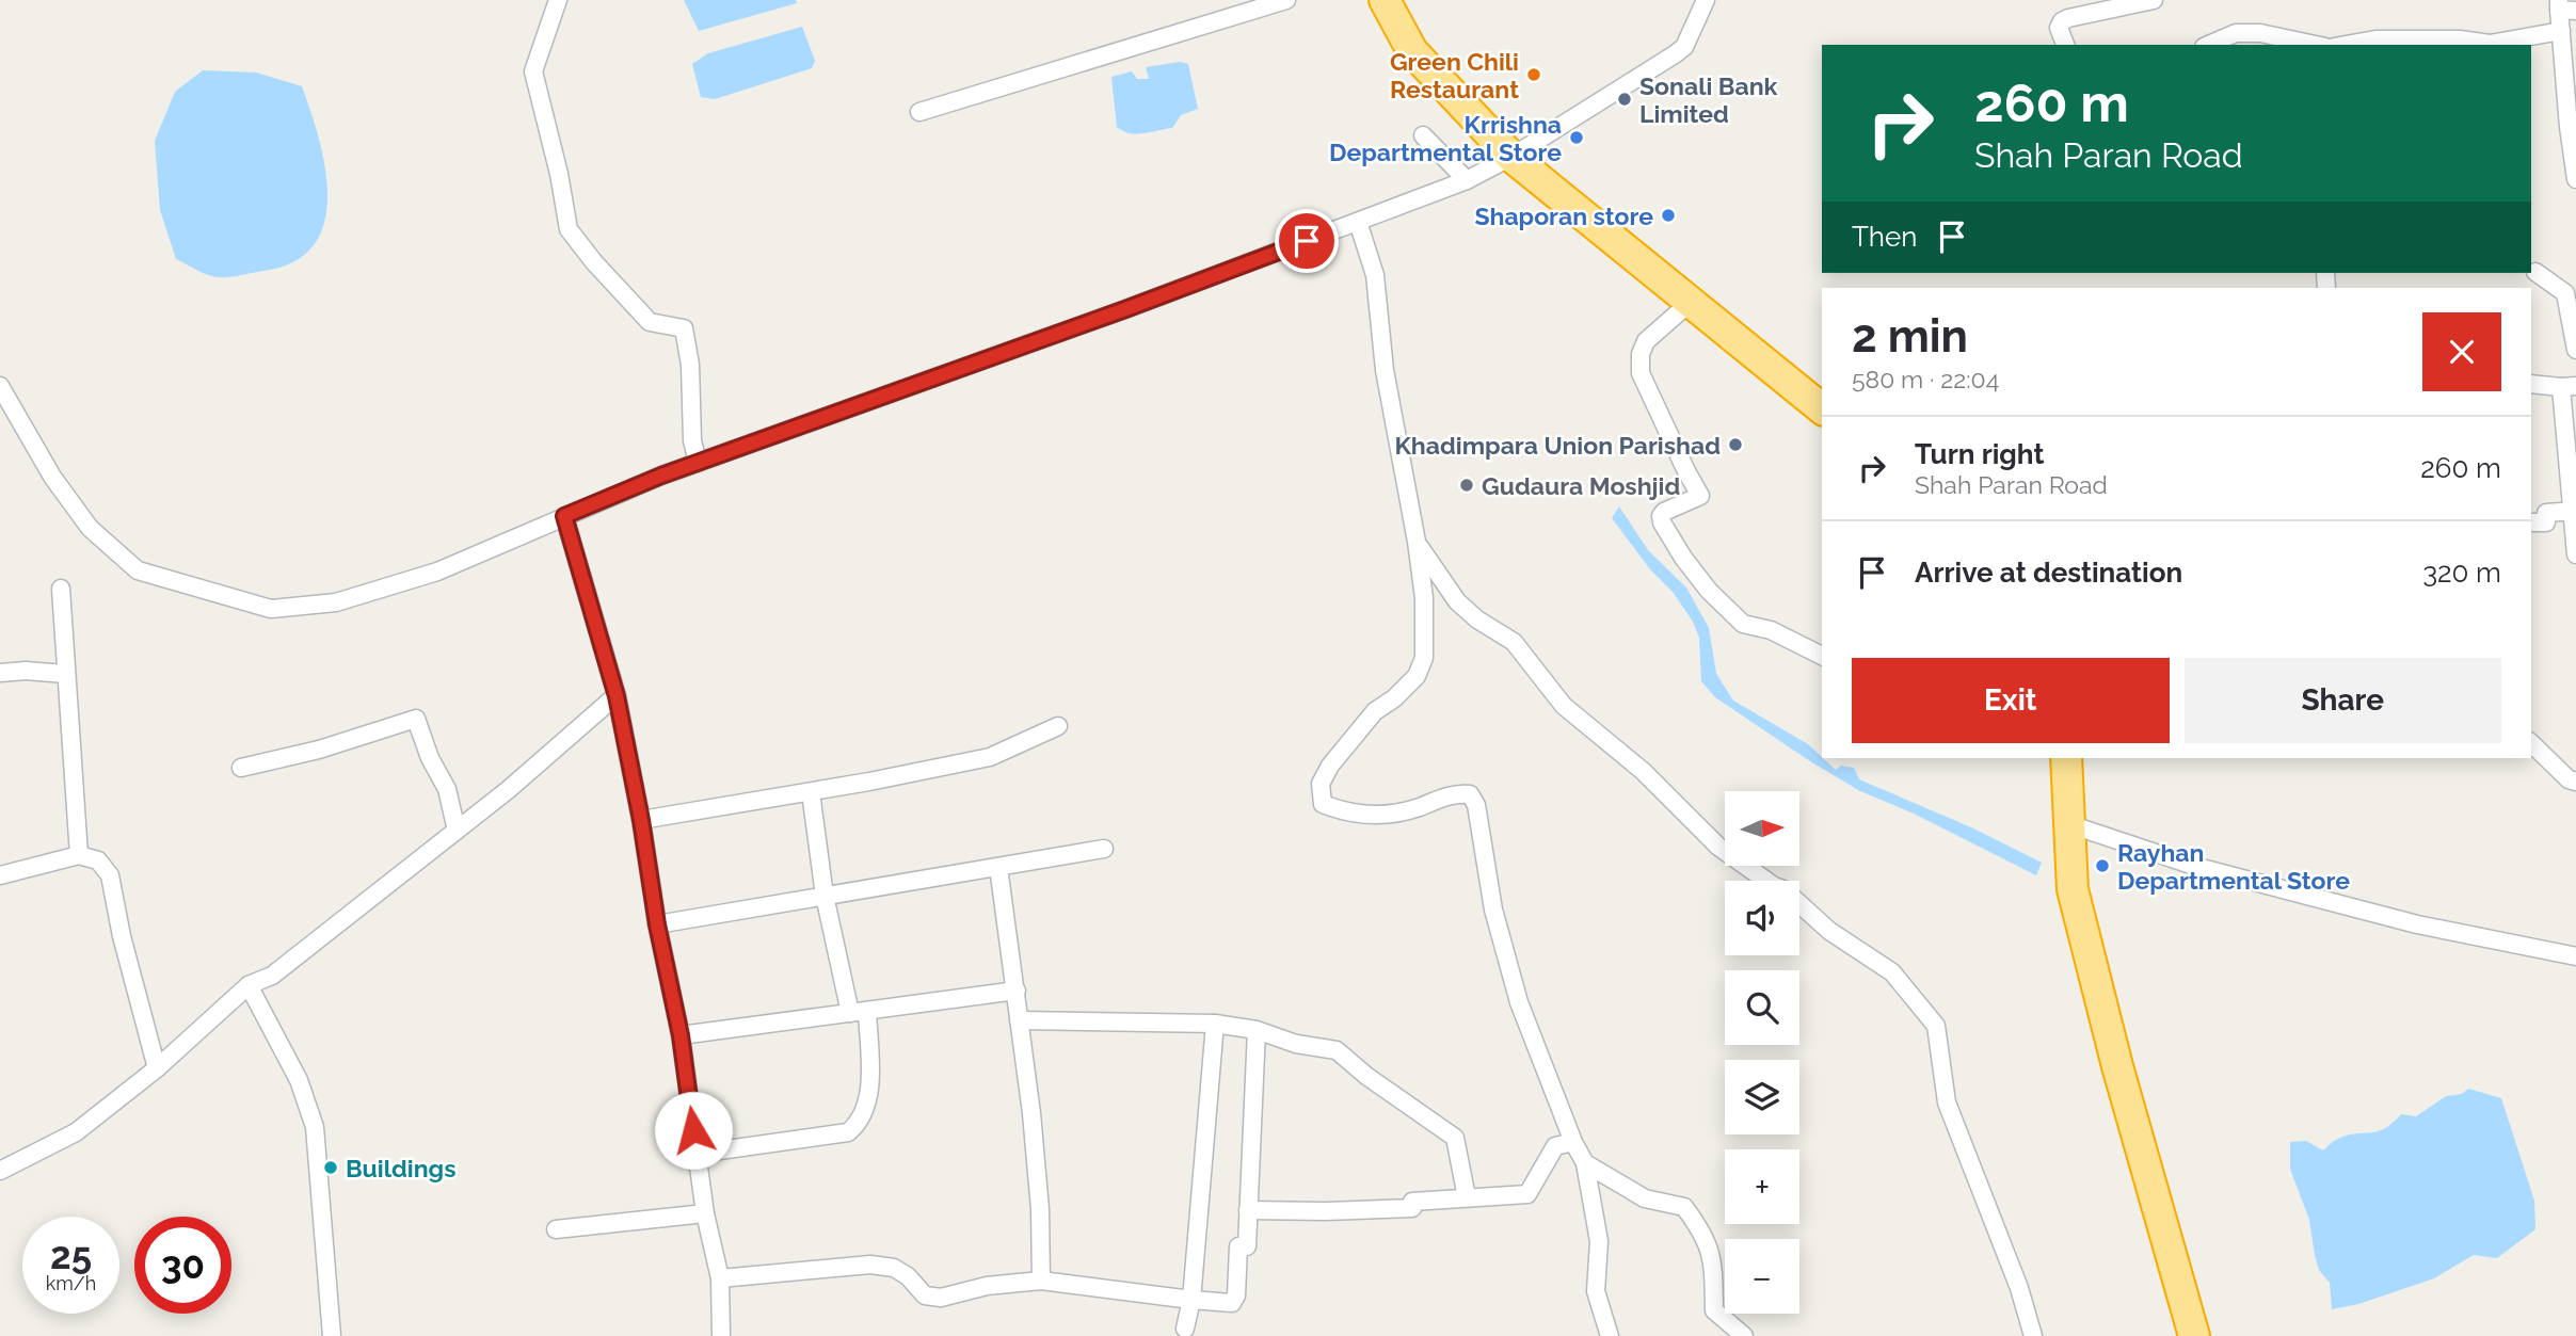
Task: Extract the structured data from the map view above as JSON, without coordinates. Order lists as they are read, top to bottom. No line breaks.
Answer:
{"places":["Green Chili Restaurant","Sonali Bank Limited","Krrishna Departmental Store","Shaporan store","Khadimpara Union Parishad","Gudaura Moshjid","Rayhan Departmental Store","Buildings"],"north":"right","page":{"turn":["260 m","Shah Paran Road"],"then":"Then","heading":["2 min","580 m · 22:04"],"list":[{"name":"Turn right","note":"Shah Paran Road","value":"260 m"},{"name":"Arrive at destination","value":"320 m"}],"buttons":["Exit","Share"],"map_buttons":["+","−"],"speed":"25 km/h","limit":"30"}}
